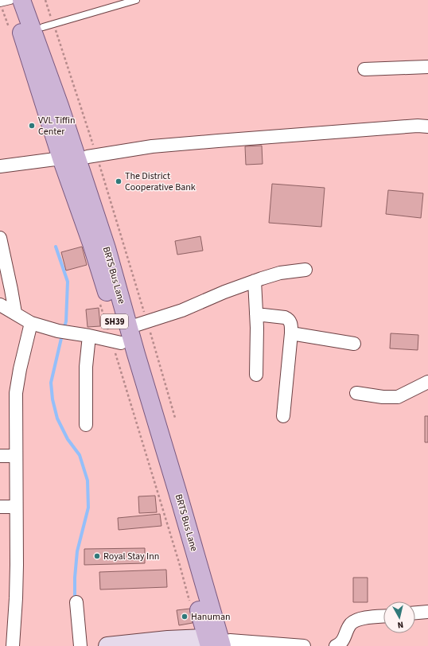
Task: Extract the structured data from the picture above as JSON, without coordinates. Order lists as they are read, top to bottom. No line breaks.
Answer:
{"streets":{"main road":["BRTS Bus Lane","SH39"]},"crossings":[["BRTS Bus Lane","SH39"]],"places":["VVL Tiffin Center","The District Cooperative Bank","Royal Stay Inn","Hanuman"],"north":"bottom"}
